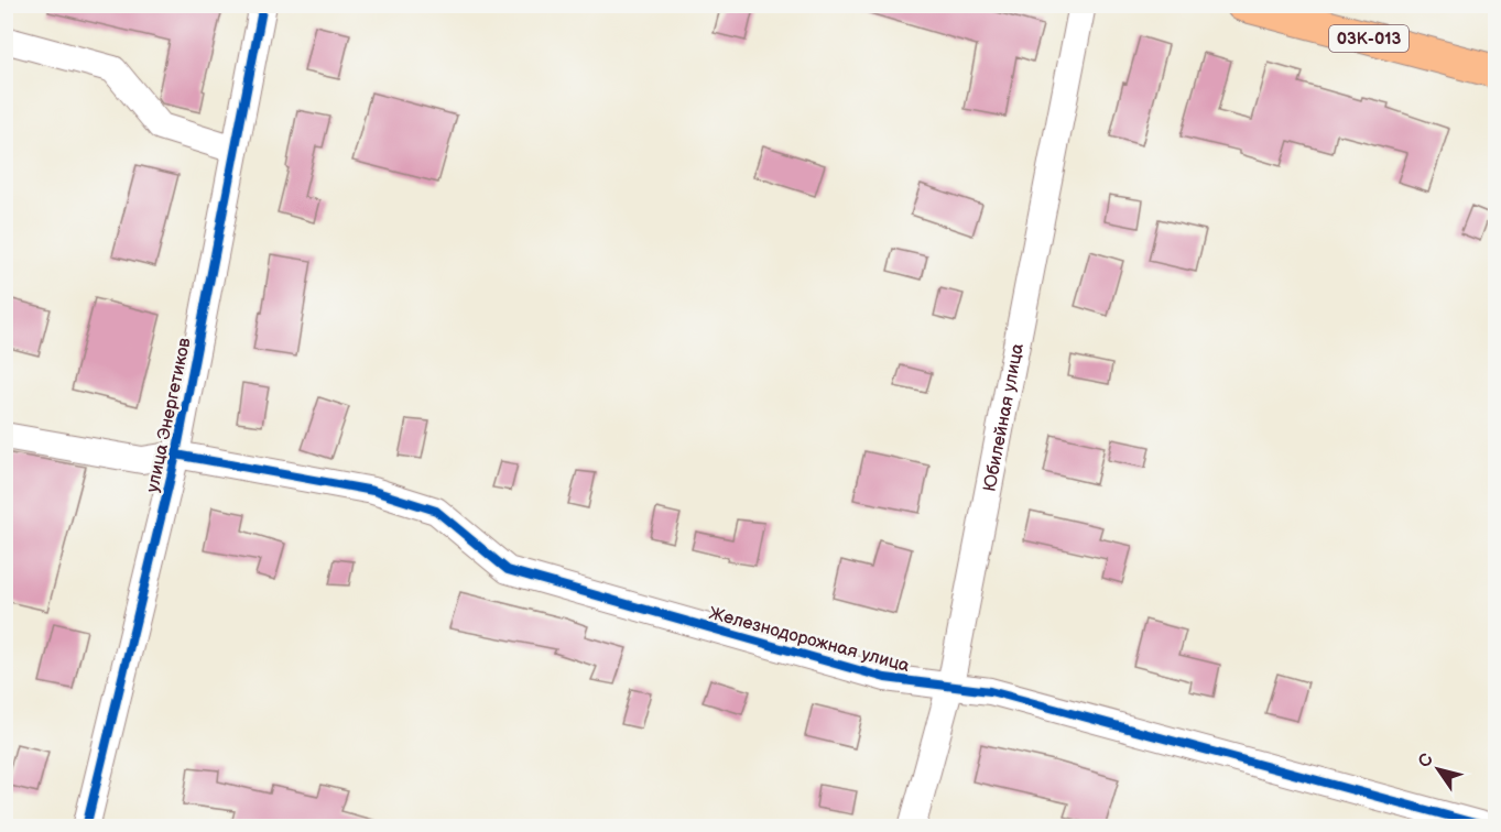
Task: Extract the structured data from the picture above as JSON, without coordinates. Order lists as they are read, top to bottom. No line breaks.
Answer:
{"streets":{"main road":["03К-013"],"street":["улица Энергетиков","Юбилейная улица","Железнодорожная улица"]},"crossings":[["улица Энергетиков","Железнодорожная улица"],["Юбилейная улица","Железнодорожная улица"]],"north":"top left"}
